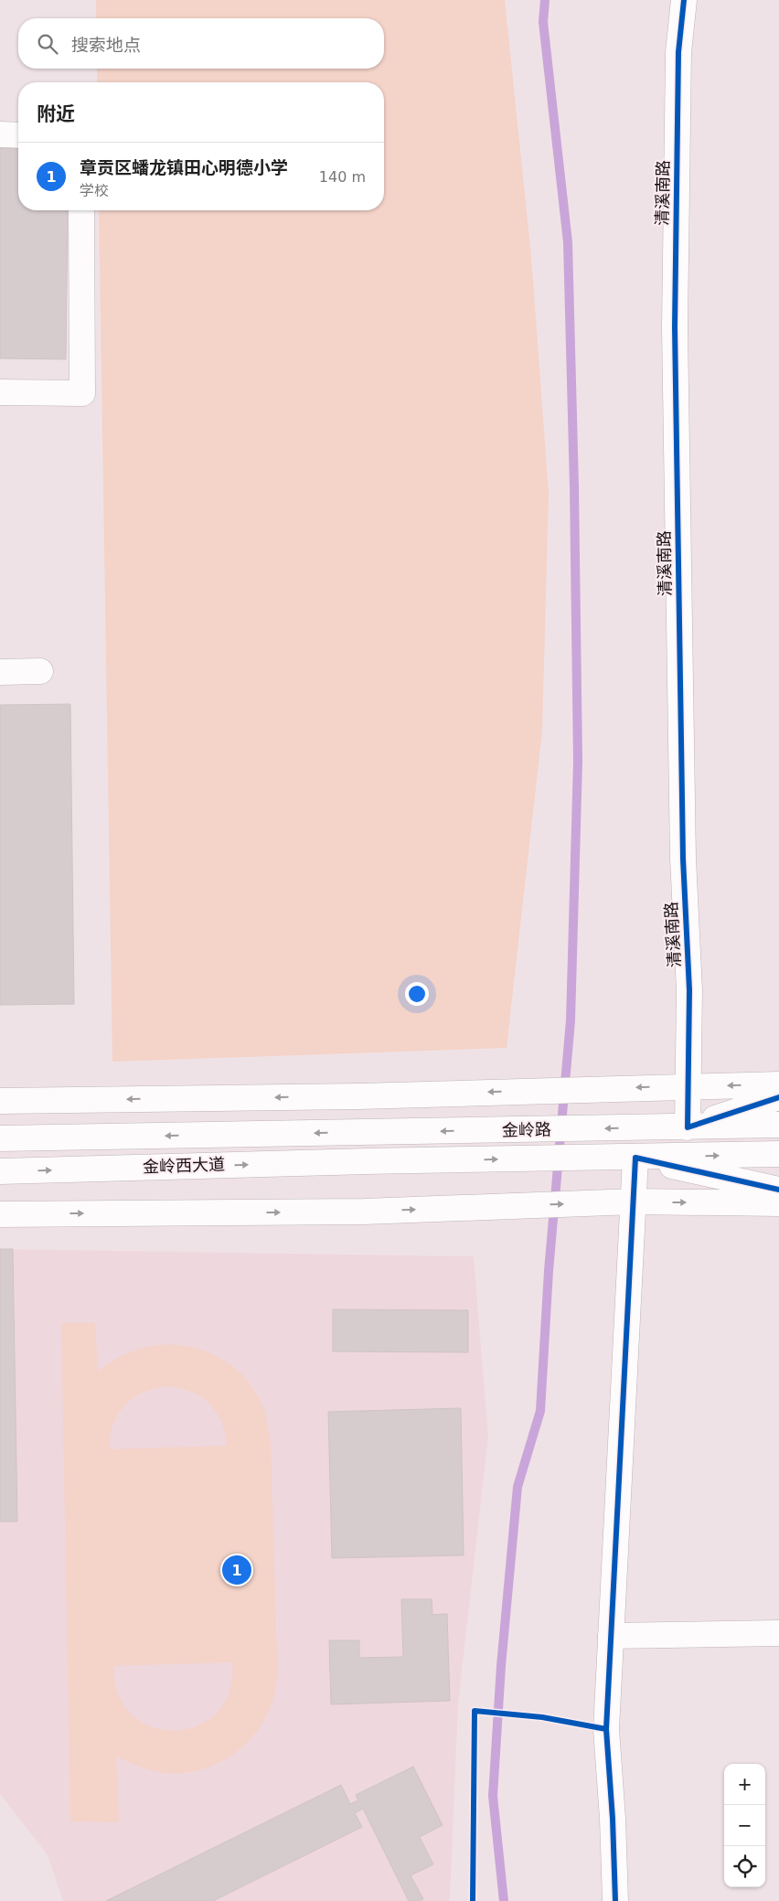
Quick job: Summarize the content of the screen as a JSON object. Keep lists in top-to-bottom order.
{
  "streets": {
    "street": ["清溪南路", "金岭路", "金岭西大道"]
  },
  "crossings": [
    ["清溪南路", "金岭路"],
    ["金岭路", "金岭西大道"]
  ],
  "page": {
    "search": "搜索地点",
    "heading": "附近",
    "list": [
      {
        "mark": "1",
        "name": "章贡区蟠龙镇田心明德小学",
        "note": "学校",
        "value": "140 m"
      }
    ],
    "pins": "1",
    "map_buttons": ["+", "−"]
  }
}
